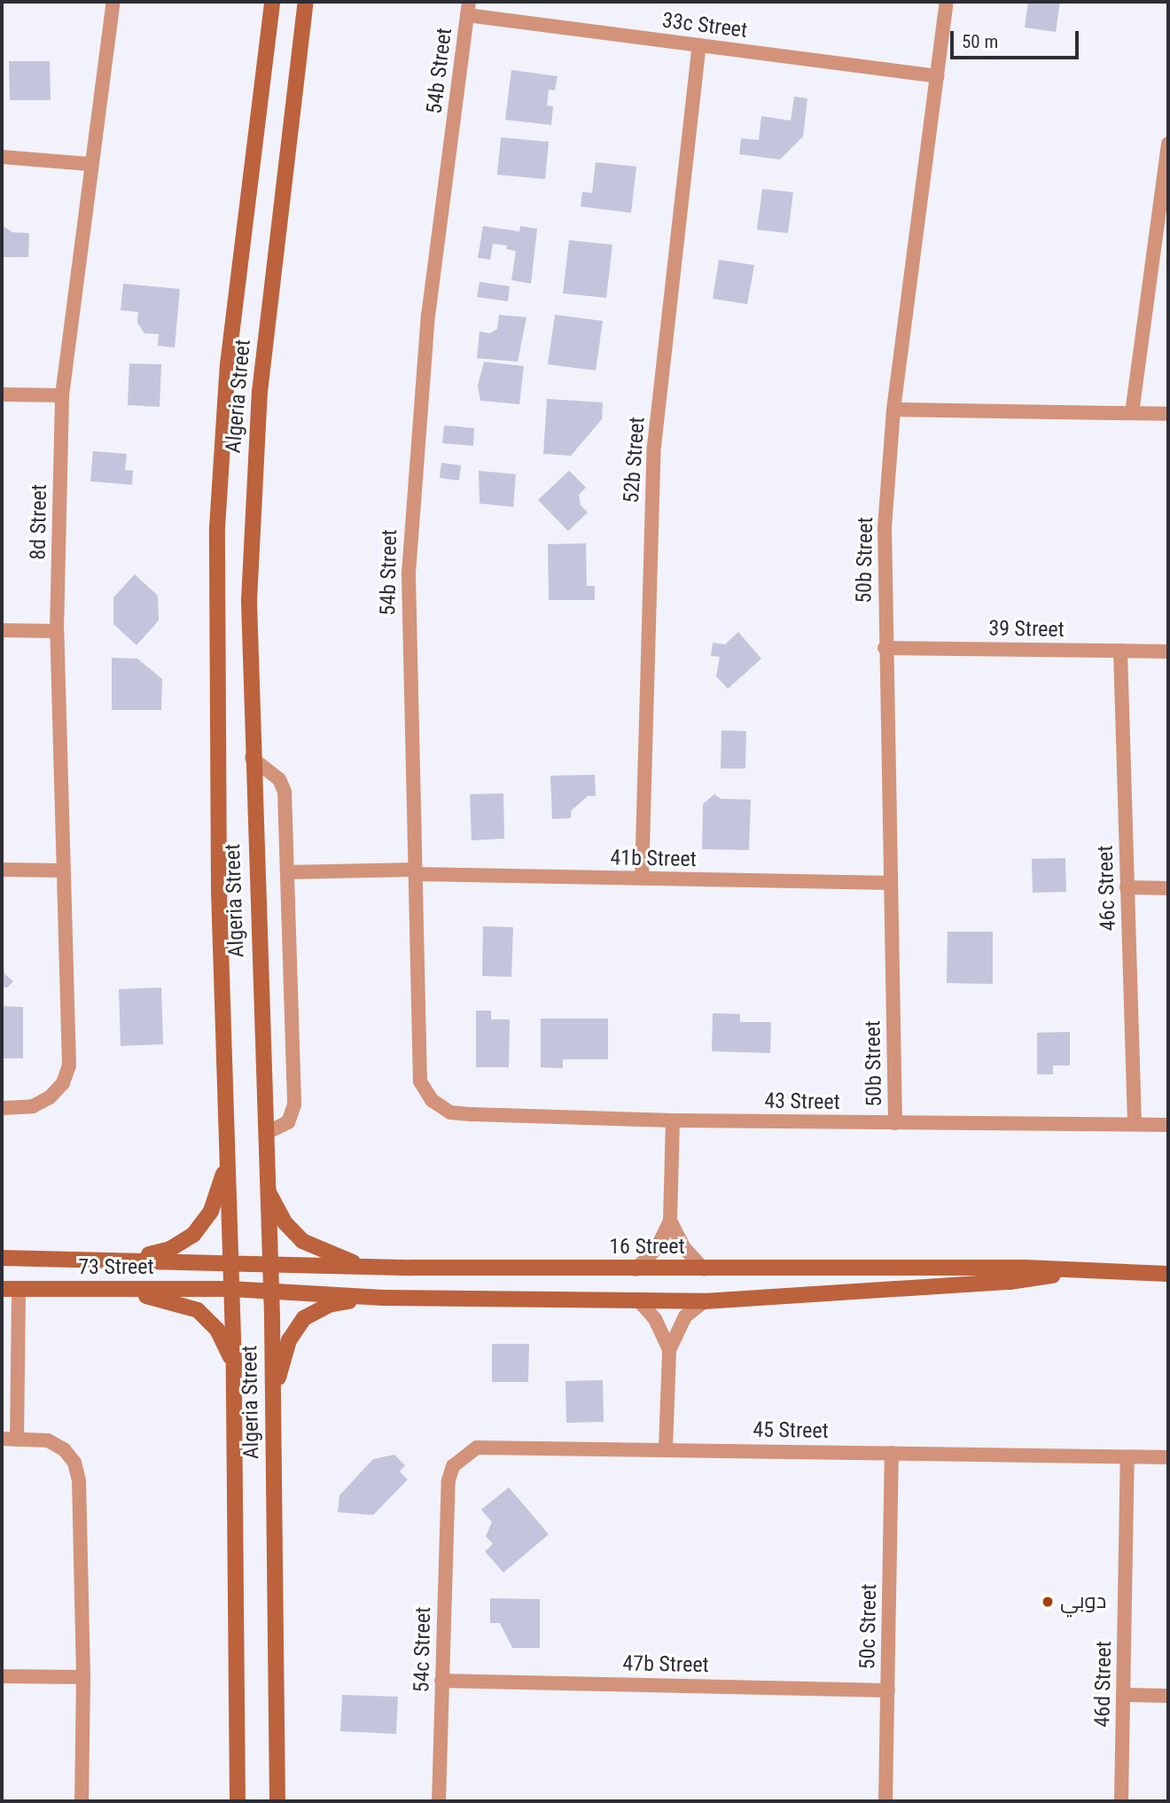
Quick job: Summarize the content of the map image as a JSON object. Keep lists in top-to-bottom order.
{
  "streets": {
    "main road": ["Algeria Street", "16 Street", "73 Street"],
    "street": [
      "33c Street",
      "54b Street",
      "52b Street",
      "8d Street",
      "50b Street",
      "39 Street",
      "41b Street",
      "46c Street",
      "43 Street",
      "45 Street",
      "50c Street",
      "54c Street",
      "47b Street",
      "46d Street"
    ]
  },
  "crossings": [
    ["33c Street", "54b Street"],
    ["33c Street", "52b Street"],
    ["33c Street", "50b Street"],
    ["54b Street", "41b Street"],
    ["54b Street", "43 Street"],
    ["Algeria Street", "16 Street"],
    ["Algeria Street", "73 Street"],
    ["52b Street", "41b Street"],
    ["50b Street", "39 Street"],
    ["50b Street", "41b Street"],
    ["50b Street", "43 Street"],
    ["39 Street", "46c Street"],
    ["46c Street", "43 Street"],
    ["16 Street", "73 Street"],
    ["45 Street", "50c Street"],
    ["45 Street", "54c Street"],
    ["45 Street", "46d Street"],
    ["50c Street", "47b Street"],
    ["54c Street", "47b Street"]
  ],
  "places": ["دوبي"],
  "scale_bar": "50 m"
}
